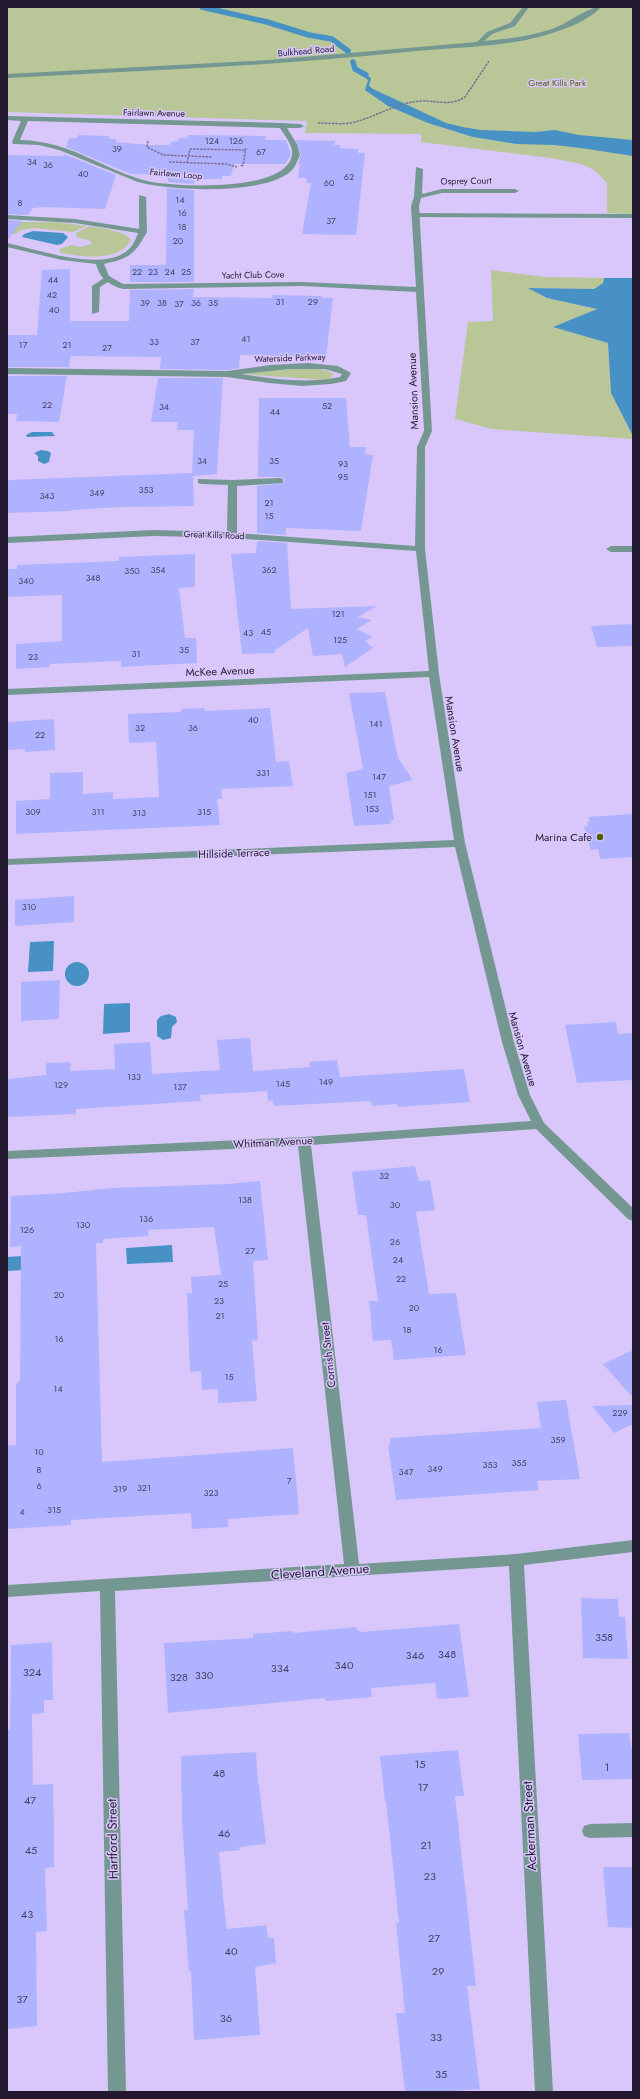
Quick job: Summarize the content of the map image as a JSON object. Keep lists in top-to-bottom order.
{
  "streets": {
    "street": [
      "Bulkhead Road",
      "Fairlawn Avenue",
      "Fairlawn Loop",
      "Osprey Court",
      "Yacht Club Cove",
      "Waterside Parkway",
      "Mansion Avenue",
      "Great Kills Road",
      "McKee Avenue",
      "Hillside Terrace",
      "Whitman Avenue",
      "Cornish Street",
      "Cleveland Avenue",
      "Ackerman Street",
      "Hartford Street"
    ]
  },
  "crossings": [
    ["Fairlawn Avenue", "Fairlawn Loop"],
    ["Osprey Court", "Mansion Avenue"],
    ["Yacht Club Cove", "Mansion Avenue"],
    ["Mansion Avenue", "Great Kills Road"],
    ["Mansion Avenue", "McKee Avenue"],
    ["Mansion Avenue", "Hillside Terrace"],
    ["Mansion Avenue", "Whitman Avenue"],
    ["Whitman Avenue", "Cornish Street"],
    ["Cornish Street", "Cleveland Avenue"],
    ["Cleveland Avenue", "Ackerman Street"],
    ["Cleveland Avenue", "Hartford Street"]
  ],
  "parks": ["Great Kills Park"],
  "places": ["Marina Cafe"],
  "house_numbers": [
    "124",
    "126",
    "39",
    "67",
    "34",
    "36",
    "40",
    "62",
    "60",
    "14",
    "8",
    "16",
    "37",
    "18",
    "20",
    "22",
    "23",
    "24",
    "25",
    "44",
    "42",
    "31",
    "29",
    "39",
    "38",
    "36",
    "35",
    "37",
    "40",
    "41",
    "33",
    "37",
    "17",
    "21",
    "27",
    "22",
    "52",
    "34",
    "44",
    "34",
    "35",
    "93",
    "95",
    "353",
    "349",
    "343",
    "21",
    "15",
    "354",
    "362",
    "350",
    "348",
    "340",
    "121",
    "45",
    "43",
    "125",
    "35",
    "31",
    "23",
    "40",
    "141",
    "32",
    "36",
    "22",
    "331",
    "147",
    "151",
    "153",
    "309",
    "311",
    "315",
    "313",
    "310",
    "133",
    "149",
    "145",
    "129",
    "137",
    "32",
    "138",
    "30",
    "136",
    "130",
    "126",
    "26",
    "27",
    "24",
    "22",
    "25",
    "20",
    "23",
    "20",
    "21",
    "18",
    "16",
    "16",
    "15",
    "14",
    "229",
    "359",
    "10",
    "355",
    "353",
    "349",
    "8",
    "347",
    "7",
    "6",
    "321",
    "319",
    "323",
    "315",
    "4",
    "358",
    "348",
    "346",
    "340",
    "334",
    "324",
    "330",
    "328",
    "15",
    "1",
    "48",
    "17",
    "47",
    "46",
    "21",
    "45",
    "23",
    "43",
    "27",
    "40",
    "29",
    "37",
    "36",
    "33",
    "35"
  ]
}
